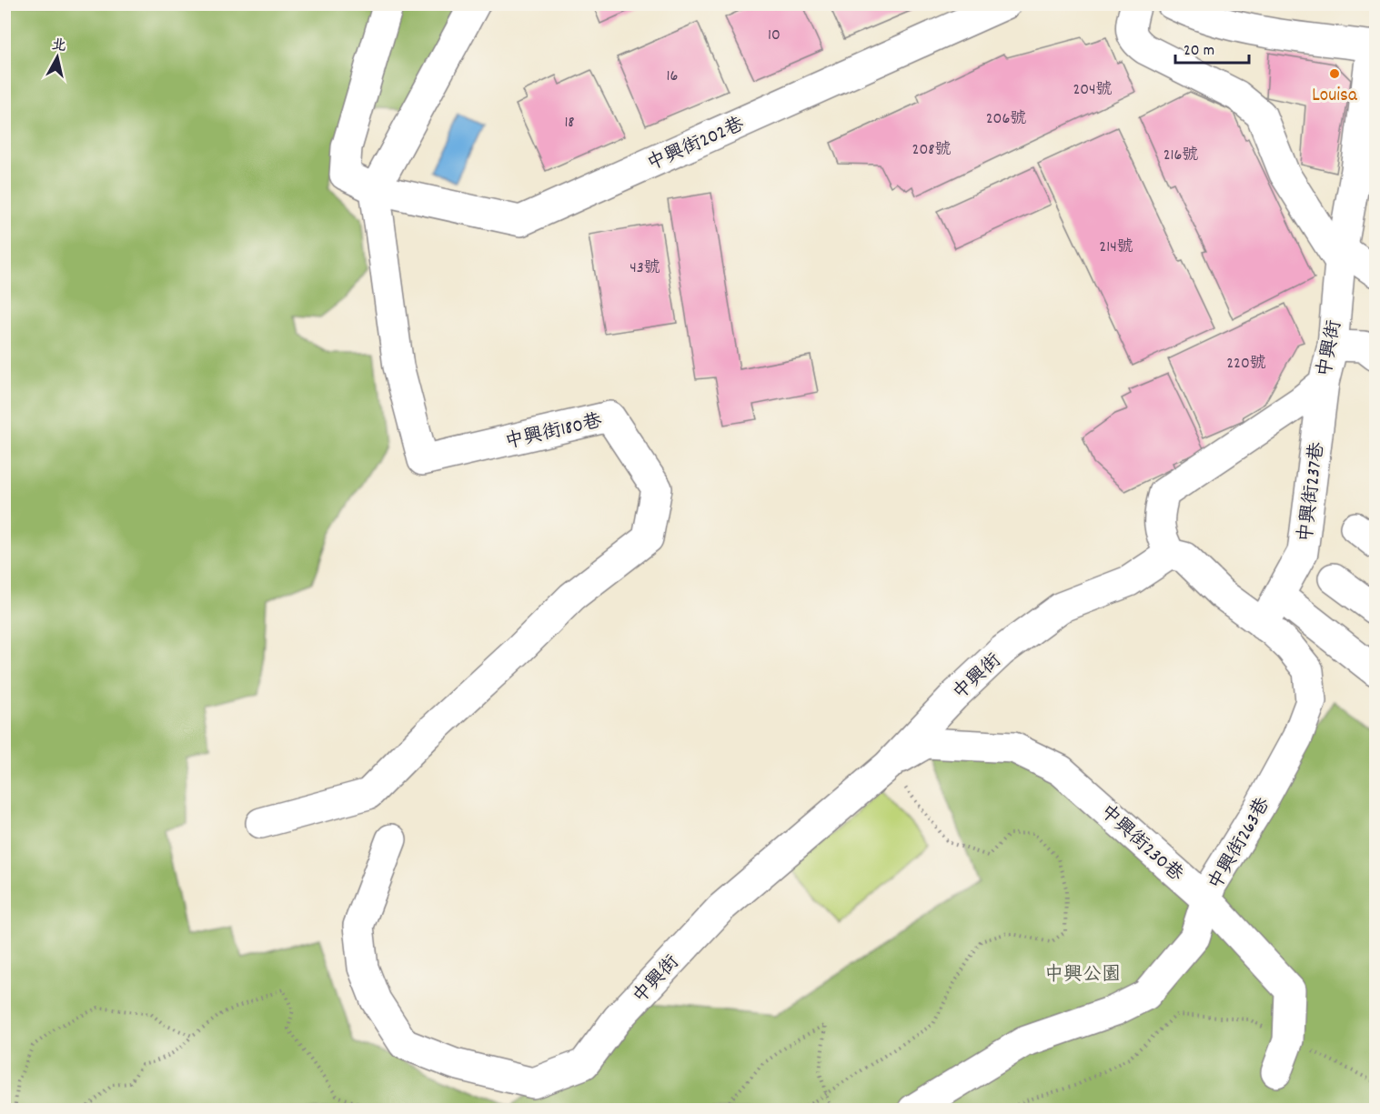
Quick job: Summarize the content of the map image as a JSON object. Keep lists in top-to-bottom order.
{
  "streets": {
    "street": [
      "中興街202巷",
      "中興街",
      "中興街180巷",
      "中興街237巷",
      "中興街230巷",
      "中興街263巷"
    ]
  },
  "crossings": [
    ["中興街202巷", "中興街180巷"],
    ["中興街", "中興街237巷"],
    ["中興街", "中興街230巷"],
    ["中興街", "中興街263巷"],
    ["中興街237巷", "中興街263巷"],
    ["中興街230巷", "中興街263巷"]
  ],
  "parks": ["中興公園"],
  "places": ["Louisa"],
  "house_numbers": [
    "10",
    "16",
    "204號",
    "206號",
    "18",
    "208號",
    "216號",
    "214號",
    "43號",
    "220號"
  ],
  "scale_bar": "20 m",
  "north": "top"
}
